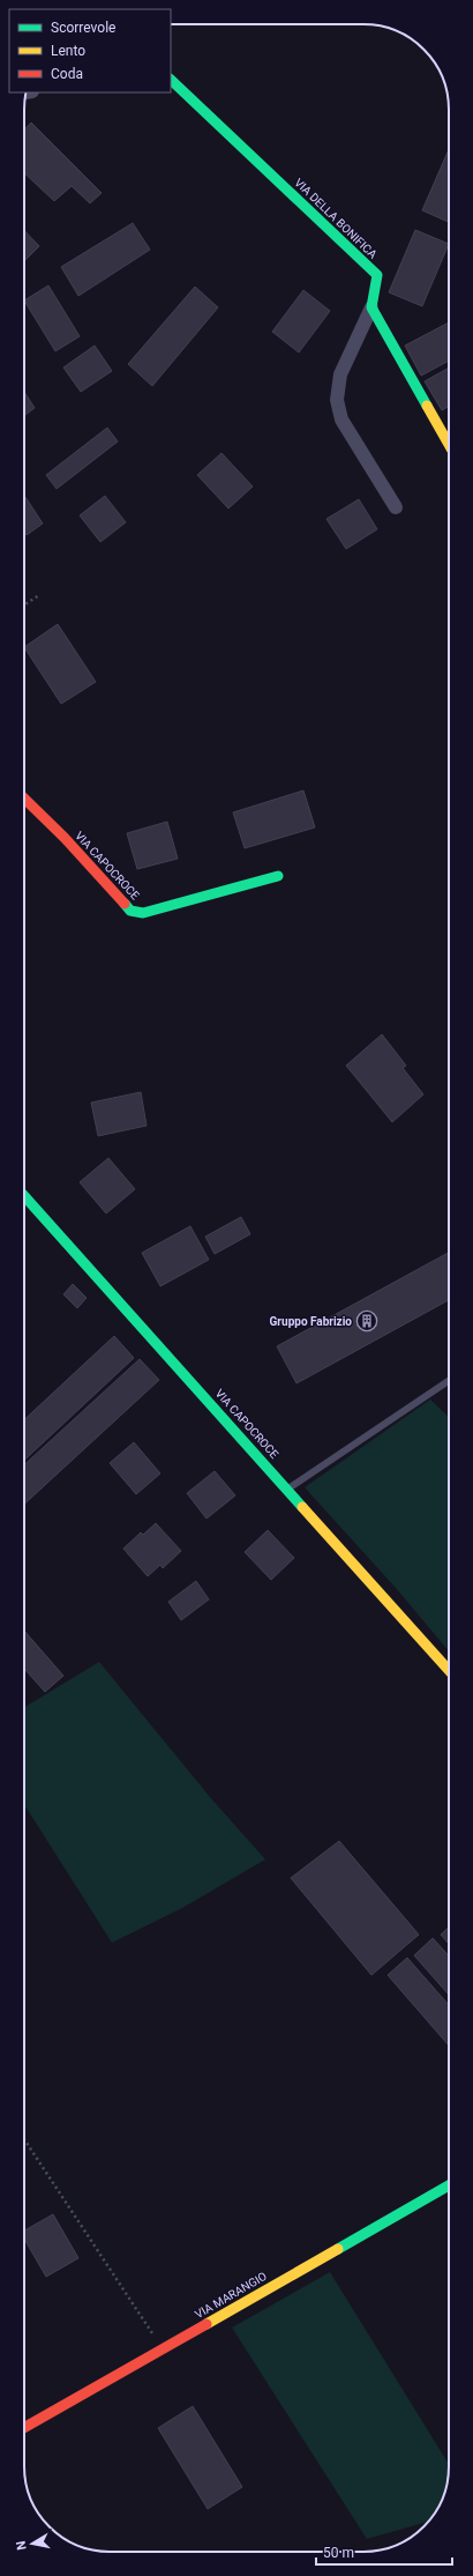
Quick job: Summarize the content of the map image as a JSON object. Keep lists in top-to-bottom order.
{
  "streets": {
    "street": ["VIA DELLA BONIFICA", "VIA CAPOCROCE", "VIA MARANGIO"]
  },
  "places": {
    "building": ["Gruppo Fabrizio"]
  },
  "legend": ["Scorrevole", "Lento", "Coda"],
  "scale_bar": "50 m",
  "north": "left"
}
